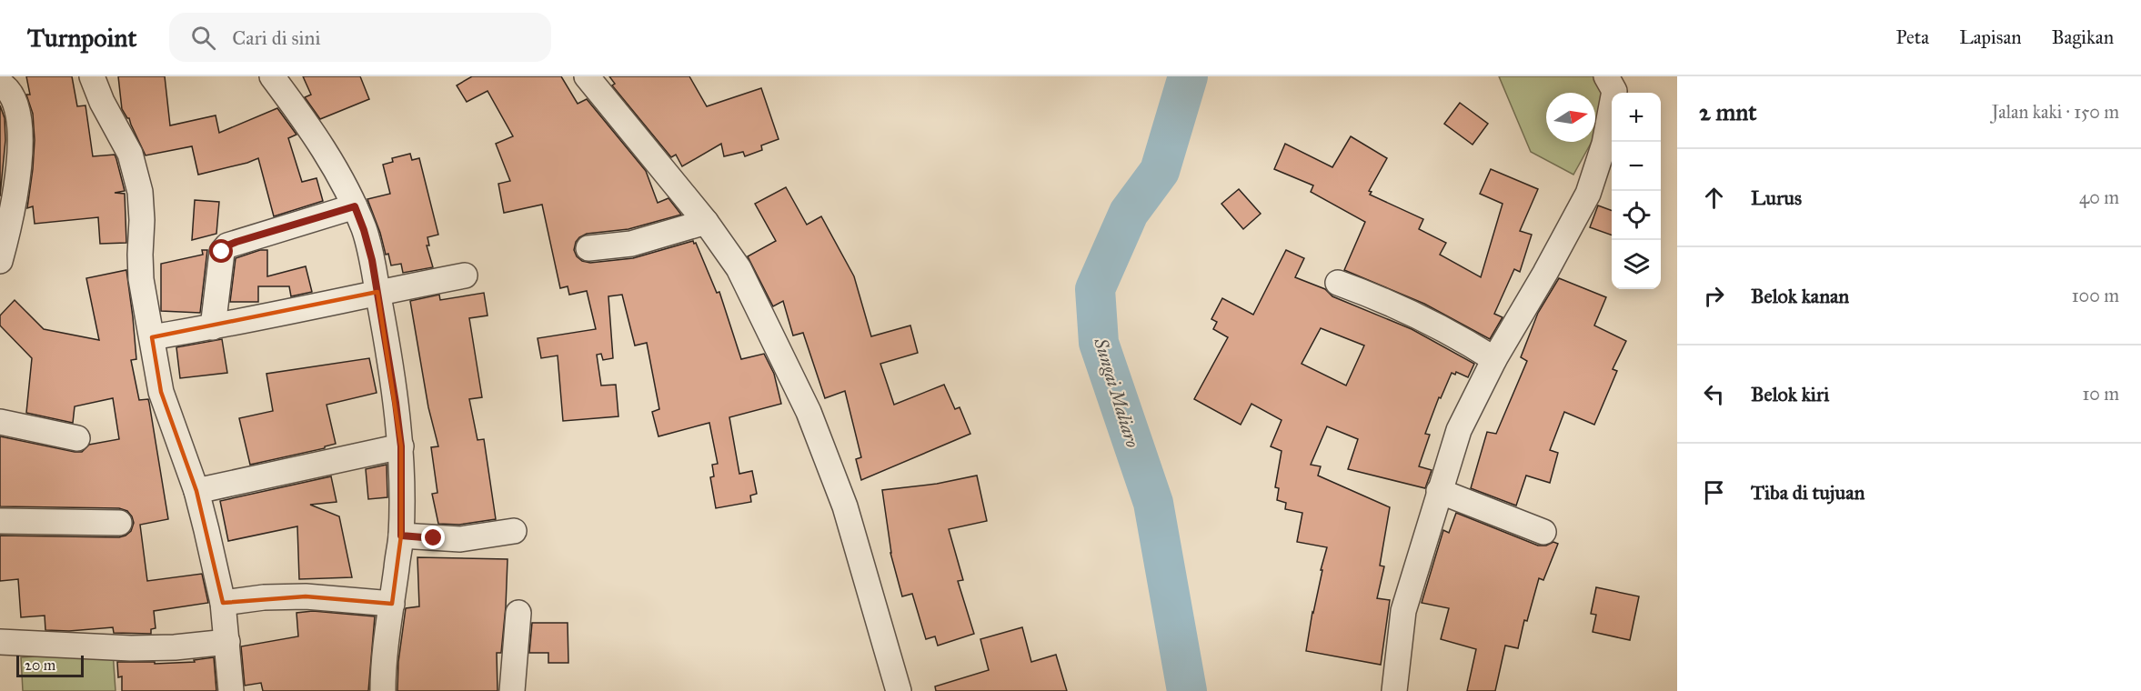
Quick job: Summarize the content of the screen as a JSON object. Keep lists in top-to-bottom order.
{
  "water": ["Sungai Maliaro"],
  "scale_bar": "20 m",
  "north": "right",
  "page": {
    "header": "Turnpoint",
    "search": "Cari di sini",
    "nav": ["Peta", "Lapisan", "Bagikan"],
    "heading": ["2 mnt", "Jalan kaki · 150 m"],
    "map_buttons": ["+", "−"],
    "list": [
      ["Lurus", "40 m"],
      ["Belok kanan", "100 m"],
      ["Belok kiri", "10 m"],
      "Tiba di tujuan"
    ],
    "scale": "20 m"
  }
}
